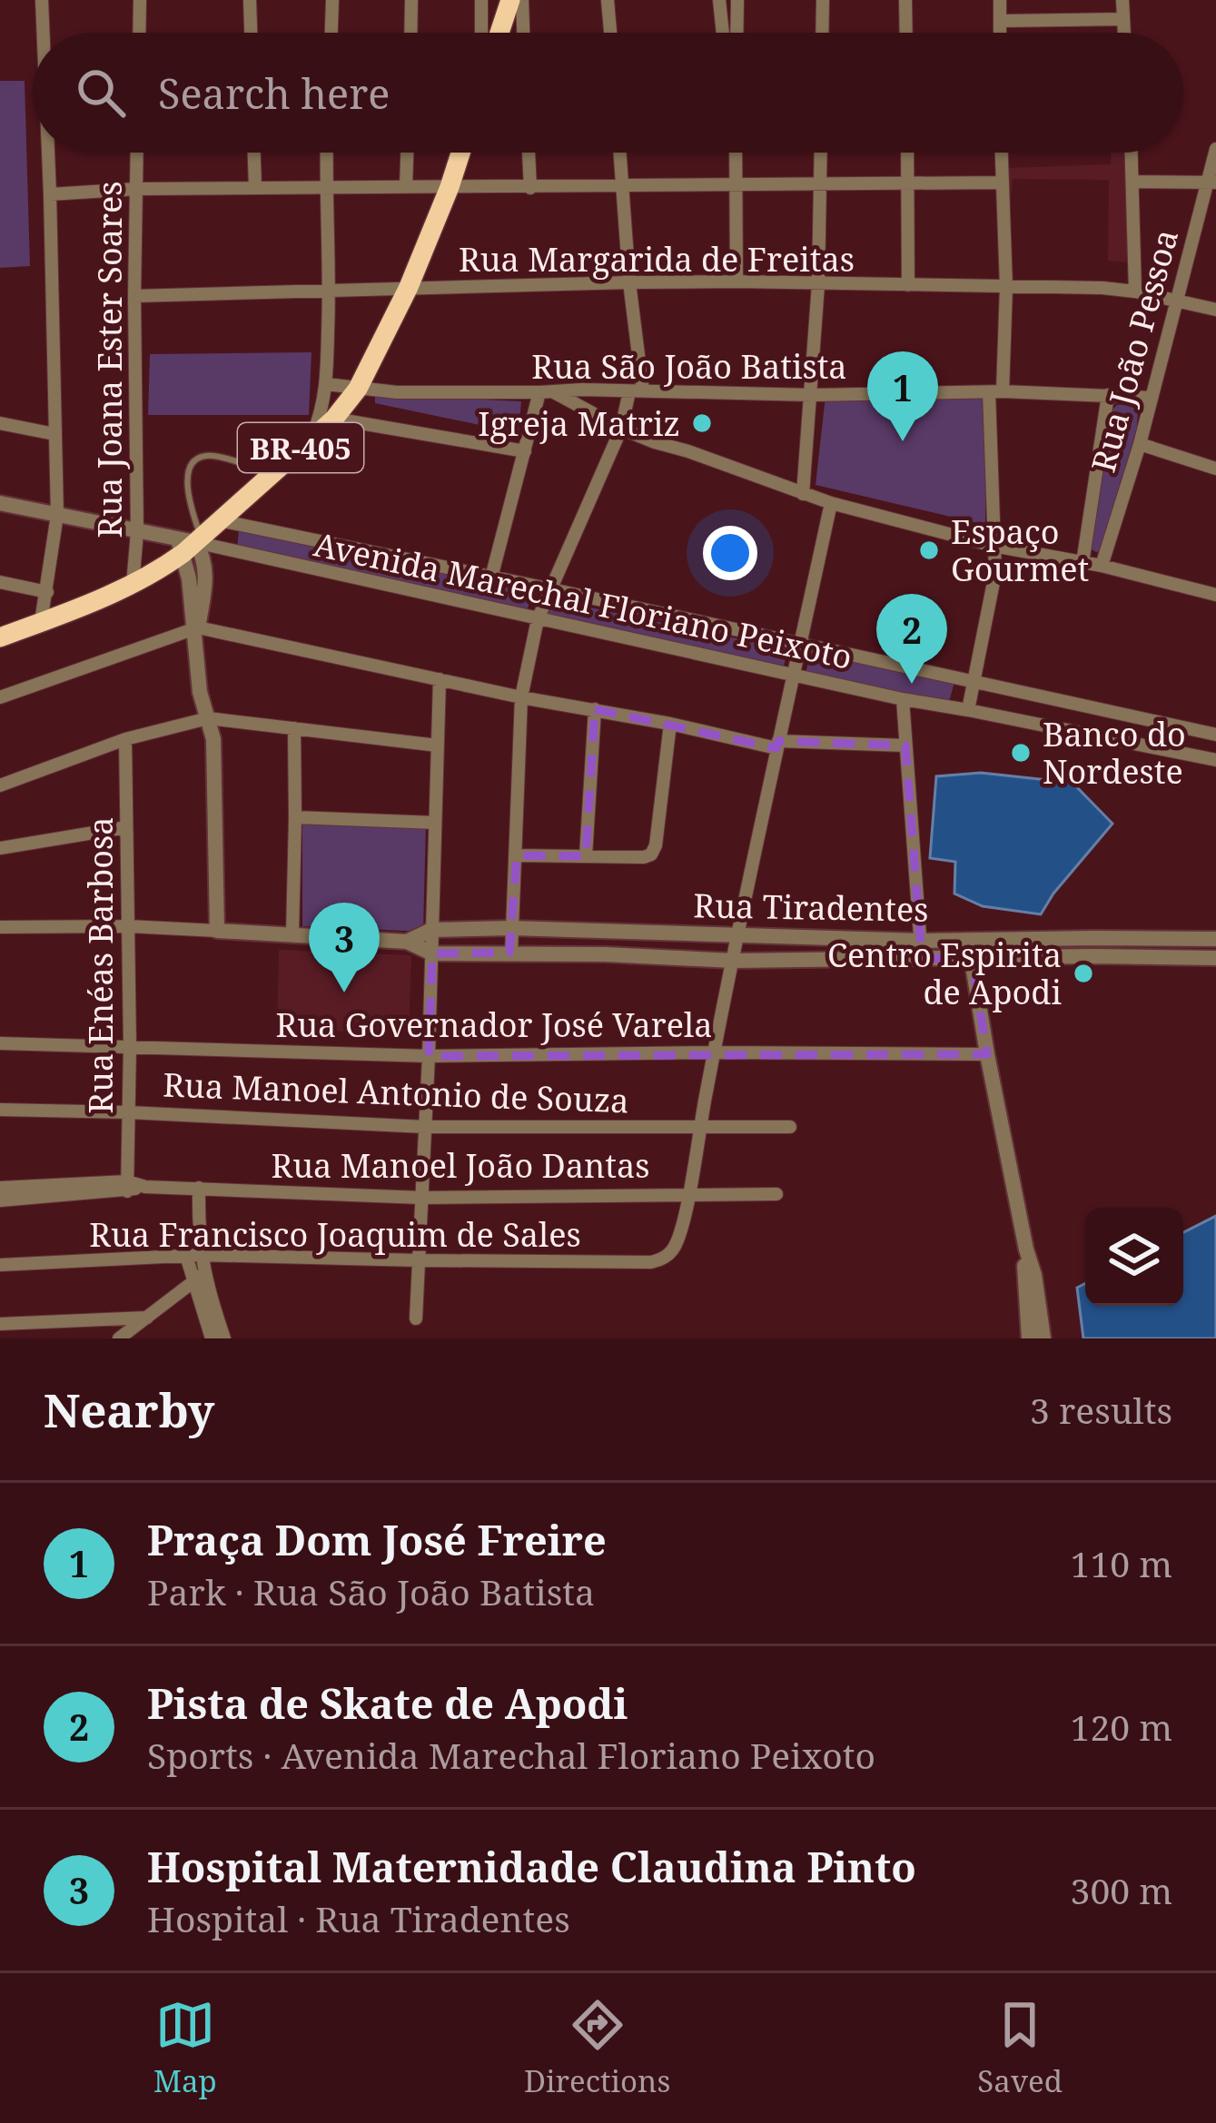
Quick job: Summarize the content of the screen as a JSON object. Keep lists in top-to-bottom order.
{
  "streets": {
    "highway": ["BR-405"],
    "street": [
      "Rua Margarida de Freitas",
      "Rua João Pessoa",
      "Rua Joana Ester Soares",
      "Rua São João Batista",
      "Avenida Marechal Floriano Peixoto",
      "Rua Tiradentes",
      "Rua Enéas Barbosa",
      "Rua Governador José Varela",
      "Rua Manoel Antonio de Souza",
      "Rua Manoel João Dantas",
      "Rua Francisco Joaquim de Sales"
    ]
  },
  "crossings": [
    ["Rua Margarida de Freitas", "Rua João Pessoa"],
    ["Rua Margarida de Freitas", "Rua Joana Ester Soares"],
    ["Rua Margarida de Freitas", "BR-405"],
    ["Rua João Pessoa", "Rua São João Batista"],
    ["Rua Joana Ester Soares", "BR-405"],
    ["Rua São João Batista", "BR-405"],
    ["BR-405", "Avenida Marechal Floriano Peixoto"],
    ["Rua Tiradentes", "Rua Enéas Barbosa"],
    ["Rua Enéas Barbosa", "Rua Governador José Varela"],
    ["Rua Enéas Barbosa", "Rua Manoel Antonio de Souza"],
    ["Rua Enéas Barbosa", "Rua Manoel João Dantas"],
    ["Rua Manoel João Dantas", "Rua Francisco Joaquim de Sales"]
  ],
  "places": [
    "Igreja Matriz",
    "Espaço Gourmet",
    "Banco do Nordeste",
    "Centro Espirita de Apodi"
  ],
  "page": {
    "search": "Search here",
    "pins": ["1", "2", "3"],
    "heading": ["Nearby", "3 results"],
    "list": [
      {
        "mark": "1",
        "name": "Praça Dom José Freire",
        "note": "Park · Rua São João Batista",
        "value": "110 m"
      },
      {
        "mark": "2",
        "name": "Pista de Skate de Apodi",
        "note": "Sports · Avenida Marechal Floriano Peixoto",
        "value": "120 m"
      },
      {
        "mark": "3",
        "name": "Hospital Maternidade Claudina Pinto",
        "note": "Hospital · Rua Tiradentes",
        "value": "300 m"
      }
    ],
    "nav": ["Map", "Directions", "Saved"]
  }
}
